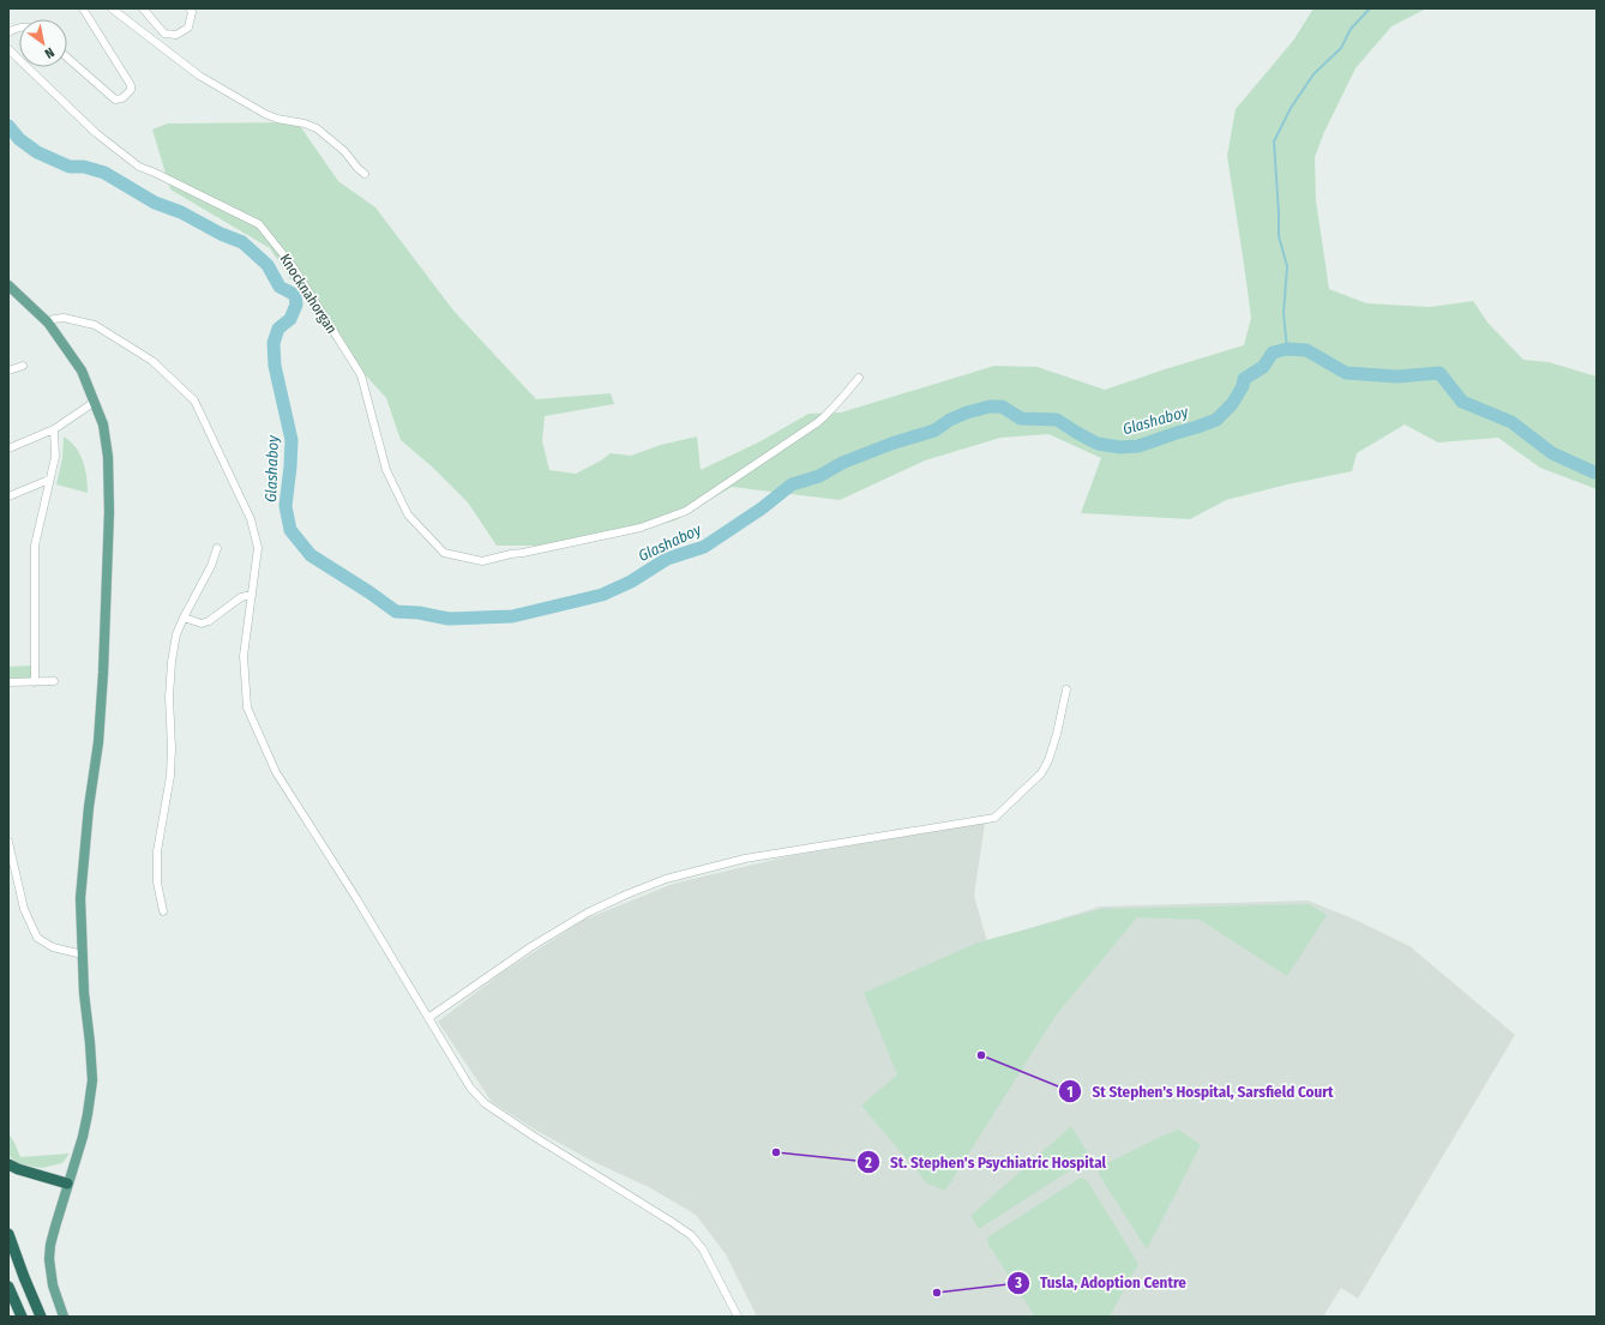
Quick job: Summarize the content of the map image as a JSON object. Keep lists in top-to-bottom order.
{
  "streets": {
    "street": ["Knocknahorgan"]
  },
  "water": ["Glashaboy"],
  "places": ["St Stephen's Hospital, Sarsfield Court", "St. Stephen's Psychiatric Hospital", "Tusla, Adoption Centre"],
  "north": "bottom right"
}
